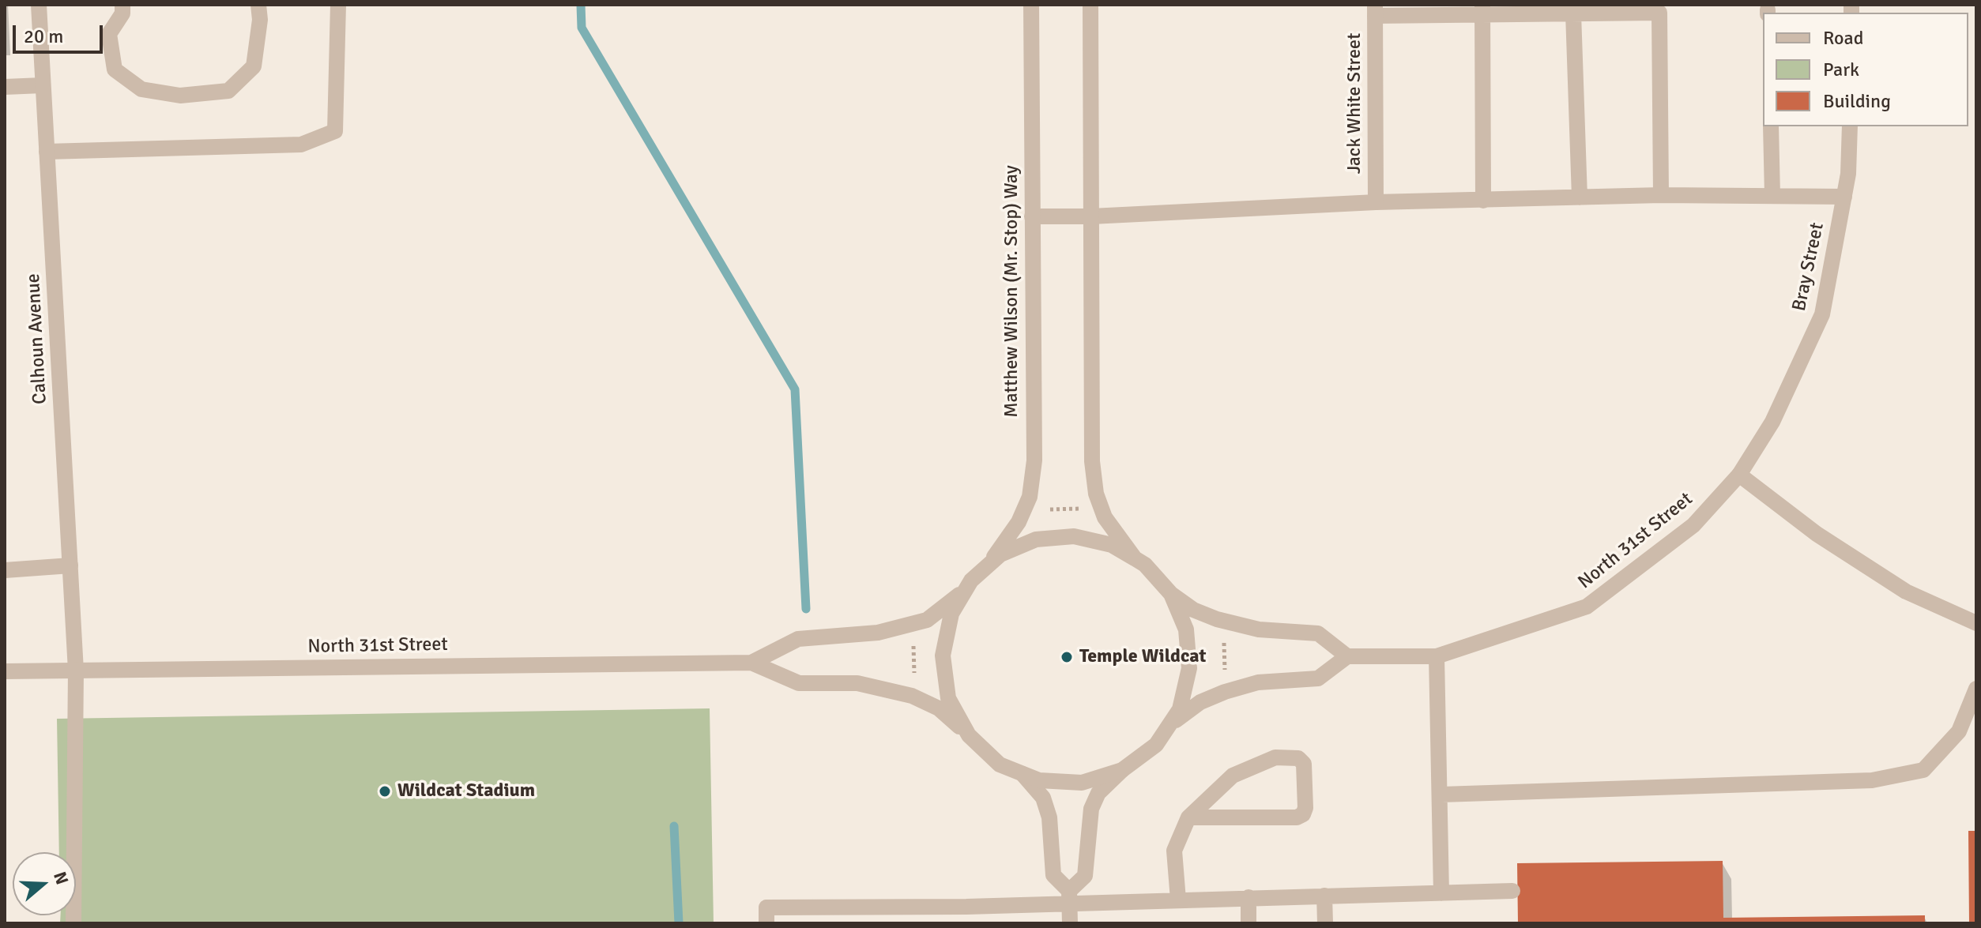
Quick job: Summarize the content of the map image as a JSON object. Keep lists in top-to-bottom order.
{
  "streets": {
    "street": [
      "Jack White Street",
      "Bray Street",
      "Matthew Wilson (Mr. Stop) Way",
      "Calhoun Avenue",
      "North 31st Street"
    ]
  },
  "crossings": [
    ["Bray Street", "North 31st Street"],
    ["Calhoun Avenue", "North 31st Street"]
  ],
  "places": ["Temple Wildcat", "Wildcat Stadium"],
  "legend": ["Road", "Park", "Building"],
  "scale_bar": "20 m",
  "north": "right"
}
